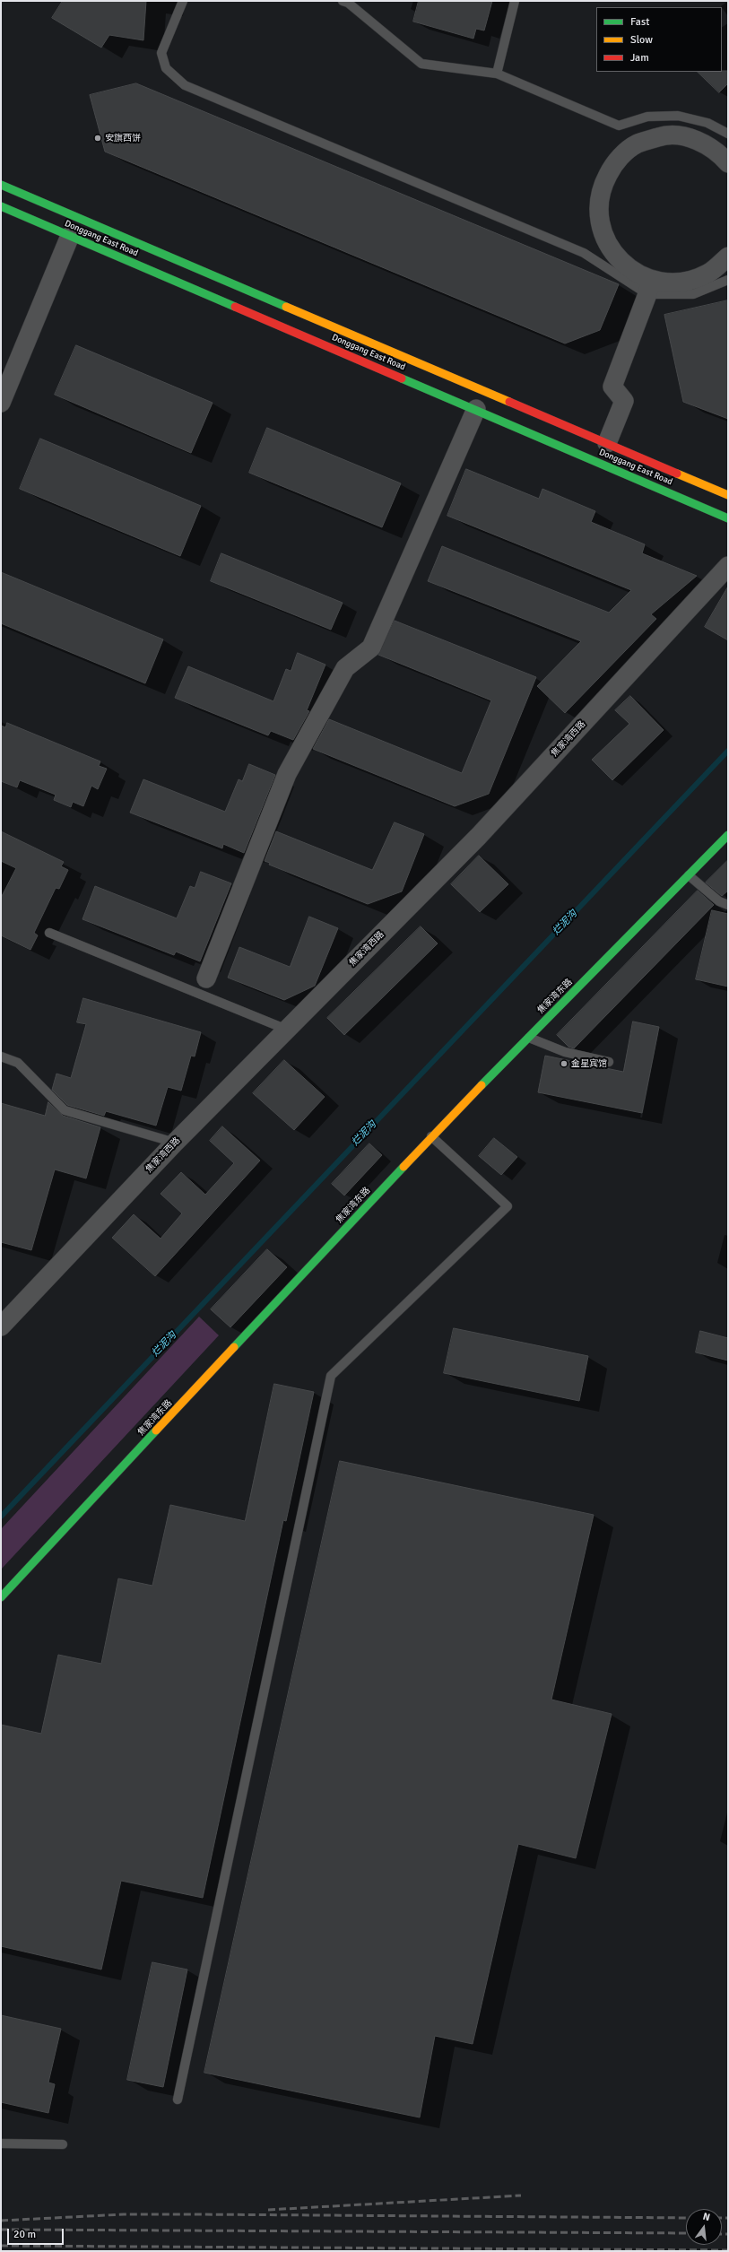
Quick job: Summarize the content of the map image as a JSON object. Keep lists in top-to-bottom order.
{
  "streets": {
    "main road": ["Donggang East Road", "焦家湾东路"],
    "street": ["焦家湾西路"]
  },
  "water": ["烂泥沟"],
  "places": ["安旗西饼", "金星宾馆"],
  "legend": ["Fast", "Slow", "Jam"],
  "scale_bar": "20 m",
  "north": "top"
}
